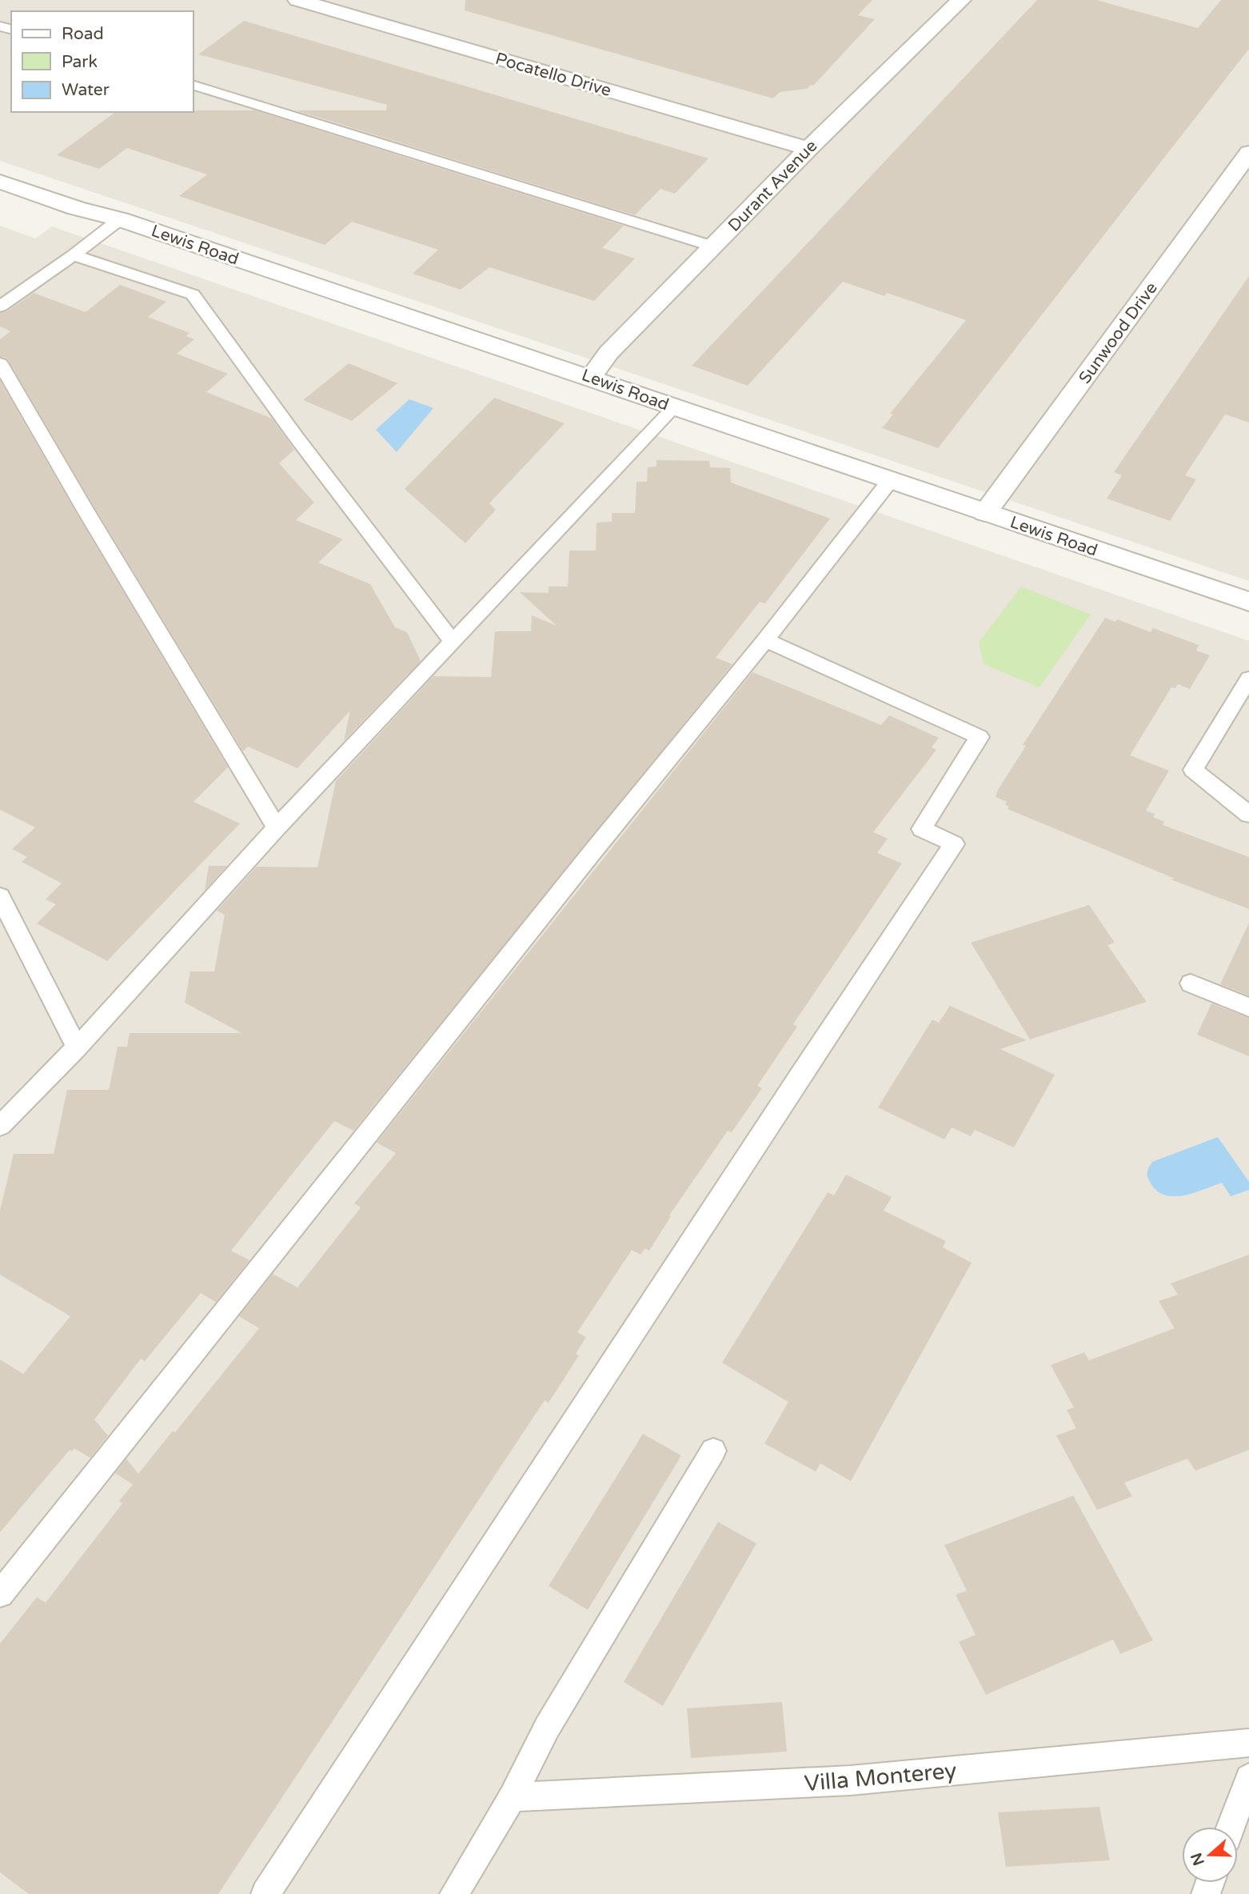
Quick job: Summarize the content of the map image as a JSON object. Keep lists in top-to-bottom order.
{
  "streets": {
    "street": [
      "Pocatello Drive",
      "Durant Avenue",
      "Lewis Road",
      "Sunwood Drive"
    ],
    "lane": ["Villa Monterey"]
  },
  "crossings": [
    ["Pocatello Drive", "Durant Avenue"],
    ["Durant Avenue", "Lewis Road"],
    ["Lewis Road", "Sunwood Drive"]
  ],
  "legend": ["Road", "Park", "Water"],
  "north": "left"
}
